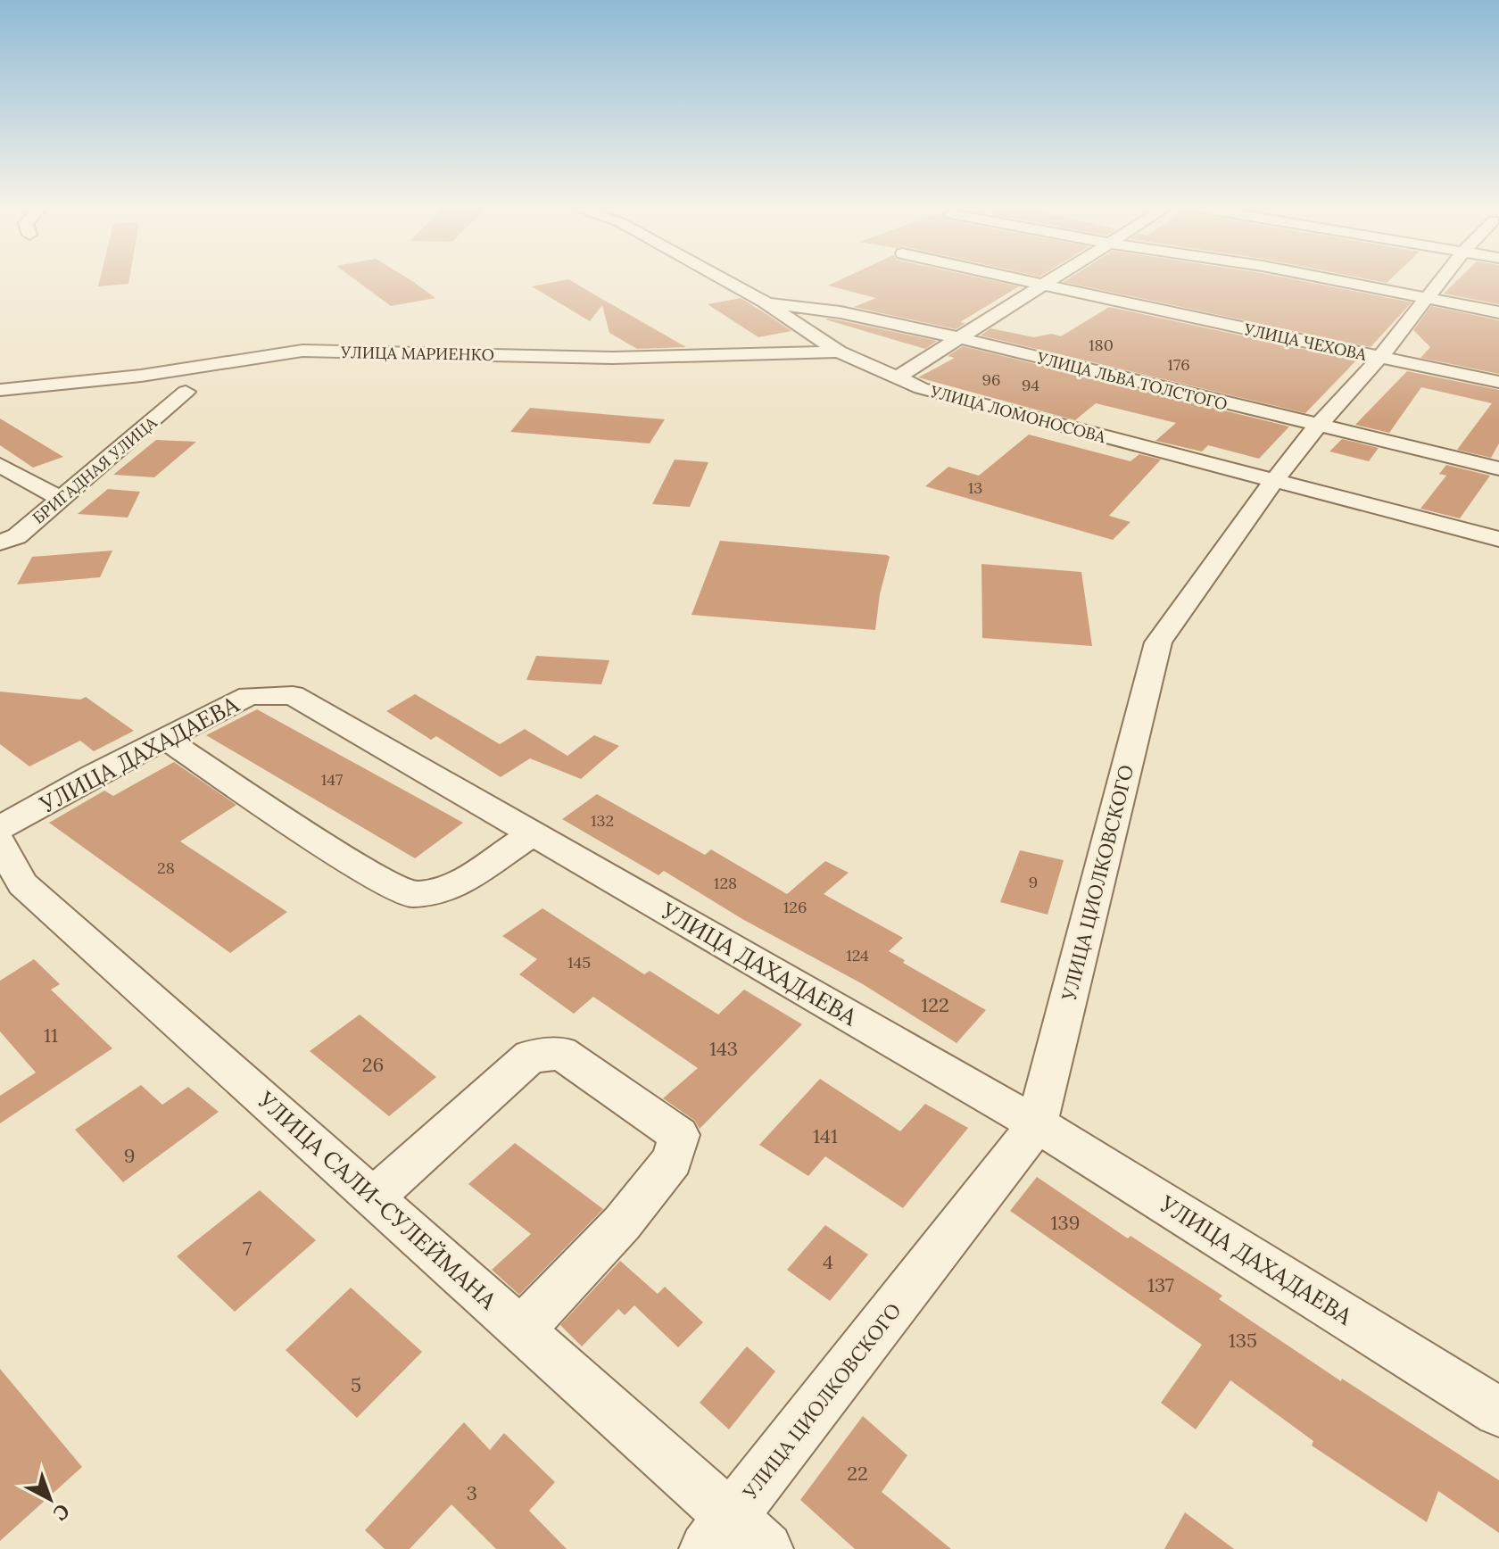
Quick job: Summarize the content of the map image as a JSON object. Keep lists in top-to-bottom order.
{
  "streets": {
    "street": [
      "УЛИЦА ЧЕХОВА",
      "УЛИЦА МАРИЕНКО",
      "УЛИЦА ЛЬВА ТОЛСТОГО",
      "УЛИЦА ЛОМОНОСОВА",
      "БРИГАДНАЯ УЛИЦА",
      "УЛИЦА ДАХАДАЕВА",
      "УЛИЦА ЦИОЛКОВСКОГО",
      "УЛИЦА САЛИ-СУЛЕЙМАНА"
    ]
  },
  "crossings": [
    ["УЛИЦА ЧЕХОВА", "УЛИЦА ЦИОЛКОВСКОГО"],
    ["УЛИЦА МАРИЕНКО", "УЛИЦА ЛОМОНОСОВА"],
    ["УЛИЦА ЛЬВА ТОЛСТОГО", "УЛИЦА ЛОМОНОСОВА"],
    ["УЛИЦА ЛЬВА ТОЛСТОГО", "УЛИЦА ЦИОЛКОВСКОГО"],
    ["УЛИЦА ЛОМОНОСОВА", "УЛИЦА ЦИОЛКОВСКОГО"],
    ["УЛИЦА ДАХАДАЕВА", "УЛИЦА ЦИОЛКОВСКОГО"],
    ["УЛИЦА ЦИОЛКОВСКОГО", "УЛИЦА САЛИ-СУЛЕЙМАНА"]
  ],
  "house_numbers": [
    "180",
    "176",
    "96",
    "94",
    "13",
    "147",
    "132",
    "28",
    "9",
    "128",
    "126",
    "124",
    "145",
    "122",
    "11",
    "143",
    "26",
    "141",
    "9",
    "139",
    "7",
    "4",
    "137",
    "135",
    "5",
    "22",
    "3"
  ],
  "north": "bottom right"
}
